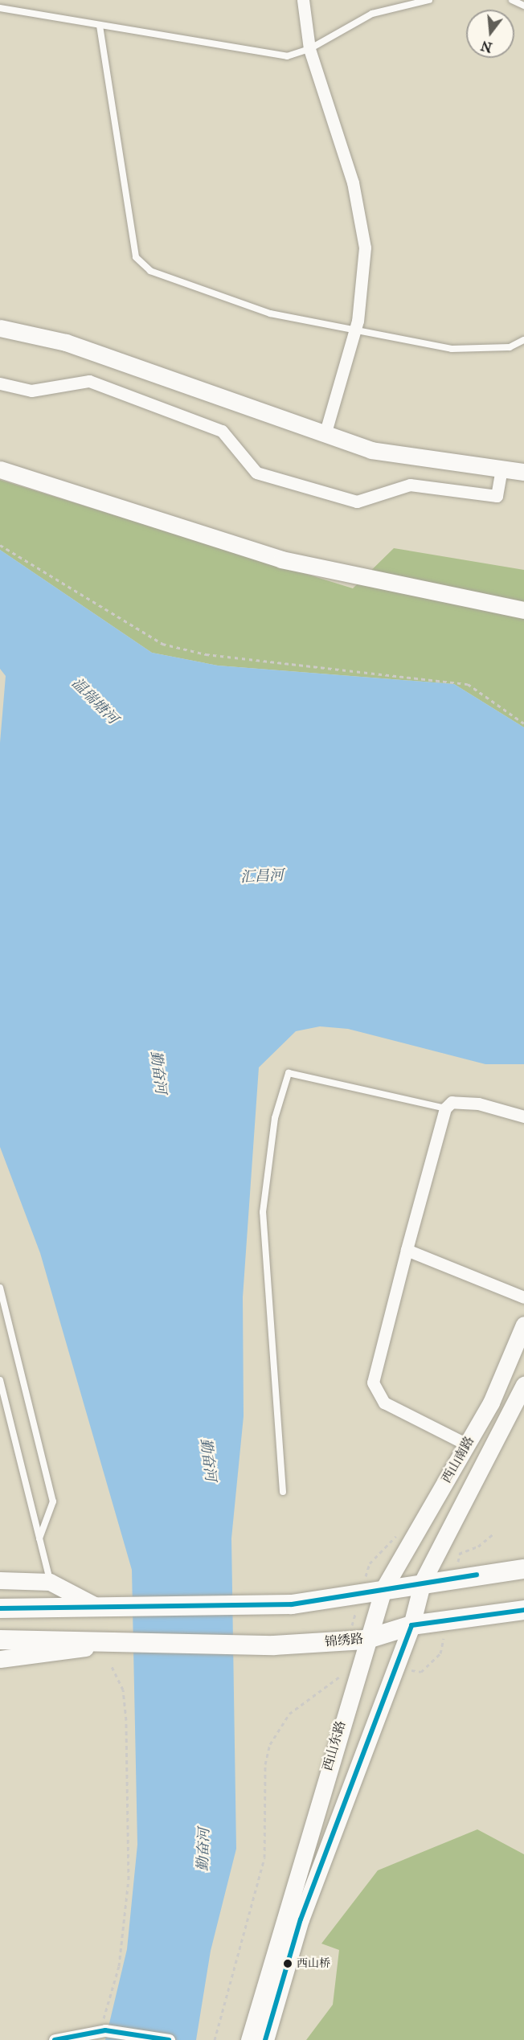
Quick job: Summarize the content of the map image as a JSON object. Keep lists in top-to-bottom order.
{
  "streets": {
    "main road": ["西山南路", "锦绣路", "西山东路"]
  },
  "crossings": [
    ["西山南路", "锦绣路"],
    ["西山南路", "西山东路"],
    ["锦绣路", "西山东路"]
  ],
  "water": ["温瑞塘河", "汇昌河", "勤奋河"],
  "places": ["西山桥"],
  "north": "bottom"
}
